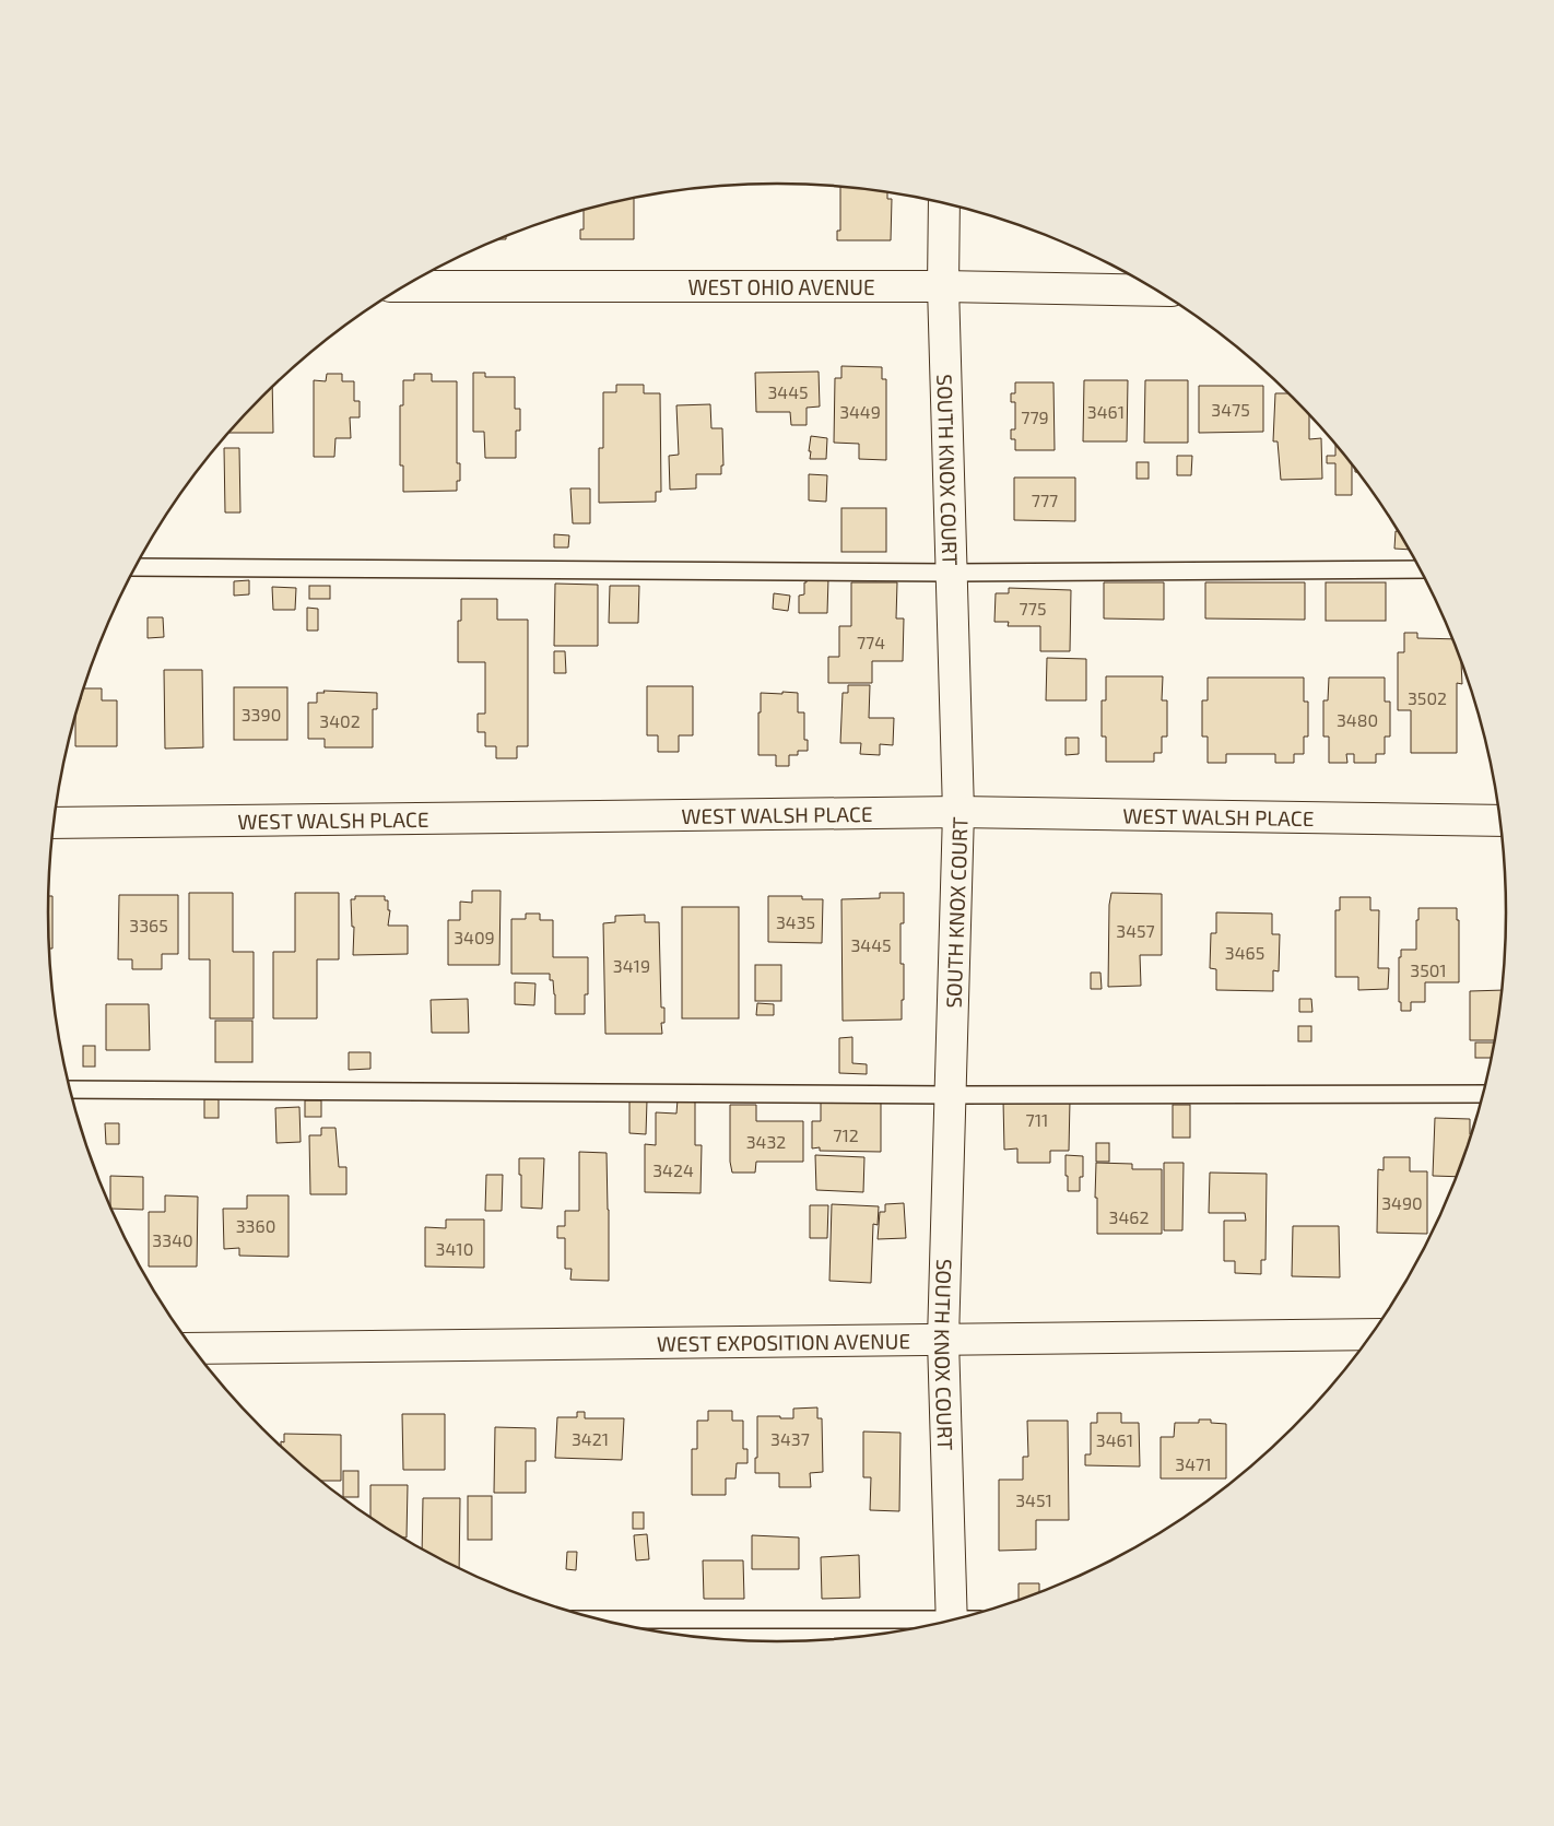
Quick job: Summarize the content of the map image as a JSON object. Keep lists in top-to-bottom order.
{
  "streets": {
    "street": [
      "WEST OHIO AVENUE",
      "SOUTH KNOX COURT",
      "WEST WALSH PLACE",
      "WEST EXPOSITION AVENUE"
    ]
  },
  "crossings": [
    ["WEST OHIO AVENUE", "SOUTH KNOX COURT"],
    ["SOUTH KNOX COURT", "WEST WALSH PLACE"],
    ["SOUTH KNOX COURT", "WEST EXPOSITION AVENUE"]
  ],
  "house_numbers": [
    "3445",
    "3475",
    "3449",
    "3461",
    "779",
    "777",
    "775",
    "774",
    "3502",
    "3390",
    "3480",
    "3402",
    "3435",
    "3365",
    "3457",
    "3409",
    "3445",
    "3465",
    "3419",
    "3501",
    "711",
    "712",
    "3432",
    "3424",
    "3490",
    "3462",
    "3360",
    "3340",
    "3410",
    "3421",
    "3437",
    "3461",
    "3471",
    "3451"
  ]
}
